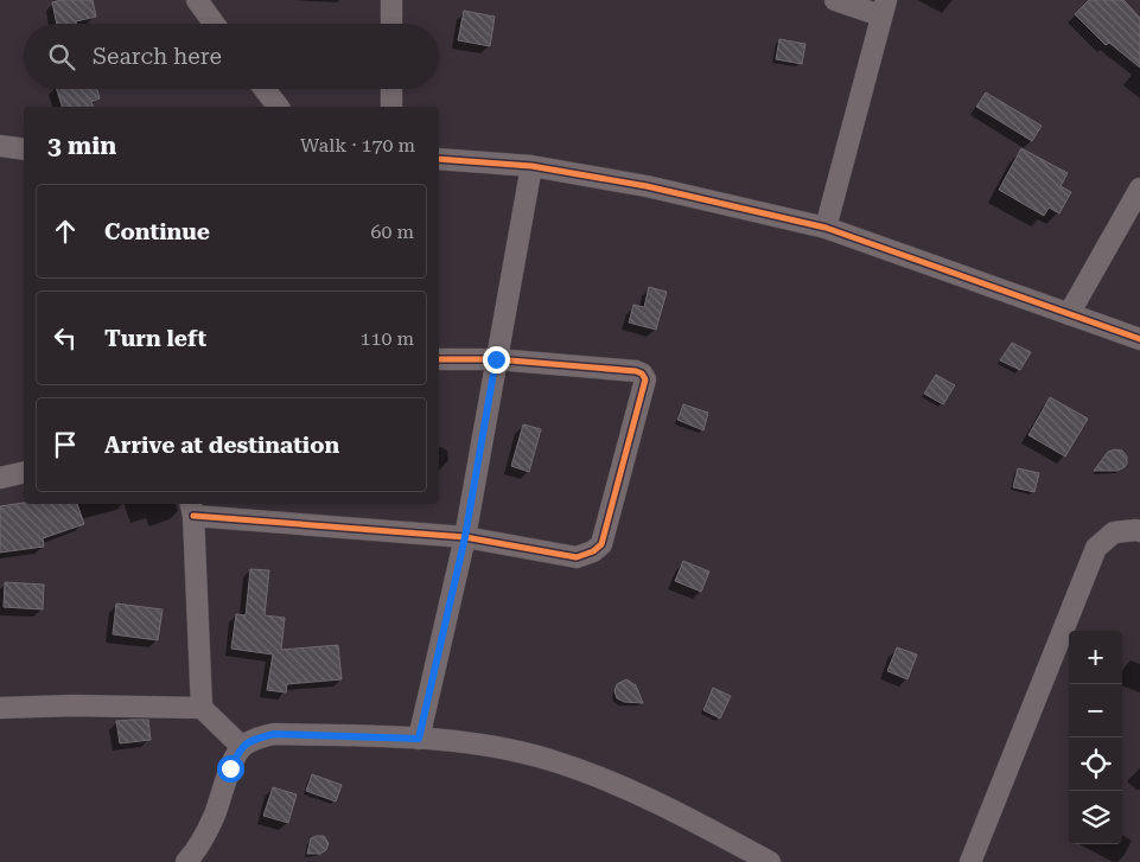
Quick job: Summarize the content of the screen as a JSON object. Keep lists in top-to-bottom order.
{
  "page": {
    "search": "Search here",
    "heading": ["3 min", "Walk · 170 m"],
    "list": [
      ["Continue", "60 m"],
      ["Turn left", "110 m"],
      "Arrive at destination"
    ],
    "map_buttons": ["+", "−"]
  }
}
